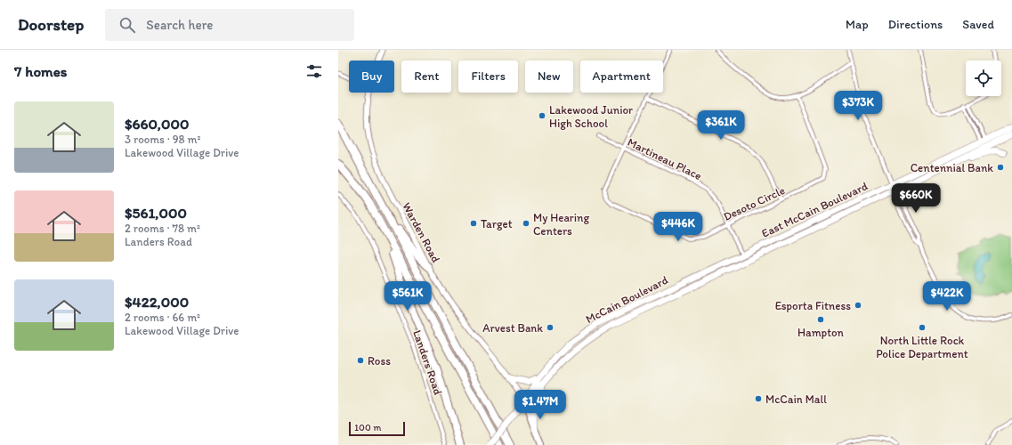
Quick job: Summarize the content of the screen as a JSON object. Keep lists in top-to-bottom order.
{
  "streets": {
    "main road": ["East McCain Boulevard", "Warden Road", "McCain Boulevard"],
    "street": ["Martineau Place", "Desoto Circle", "Landers Road"]
  },
  "crossings": [
    ["Martineau Place", "Desoto Circle"],
    ["Martineau Place", "East McCain Boulevard"],
    ["Martineau Place", "McCain Boulevard"],
    ["East McCain Boulevard", "McCain Boulevard"],
    ["Warden Road", "McCain Boulevard"]
  ],
  "places": [
    "Lakewood Junior High School",
    "Centennial Bank",
    "Target",
    "My Hearing Centers",
    "Esporta Fitness",
    "Hampton",
    "Arvest Bank",
    "North Little Rock Police Department",
    "Ross",
    "McCain Mall"
  ],
  "scale_bar": "100 m",
  "page": {
    "header": "Doorstep",
    "search": "Search here",
    "nav": ["Map", "Directions", "Saved"],
    "heading": "7 homes",
    "chip": [
      "Buy",
      "Rent",
      "Filters",
      "New",
      "Apartment"
    ],
    "price": [
      "$373K",
      "$361K",
      "$660K",
      "$446K",
      "$561K",
      "$422K",
      "$1.47M"
    ],
    "list": [
      {
        "name": "$660,000",
        "note": "3 rooms · 98 m² · Lakewood Village Drive"
      },
      {
        "name": "$561,000",
        "note": "2 rooms · 78 m² · Landers Road"
      },
      {
        "name": "$422,000",
        "note": "2 rooms · 66 m² · Lakewood Village Drive"
      }
    ],
    "scale": "100 m"
  }
}
